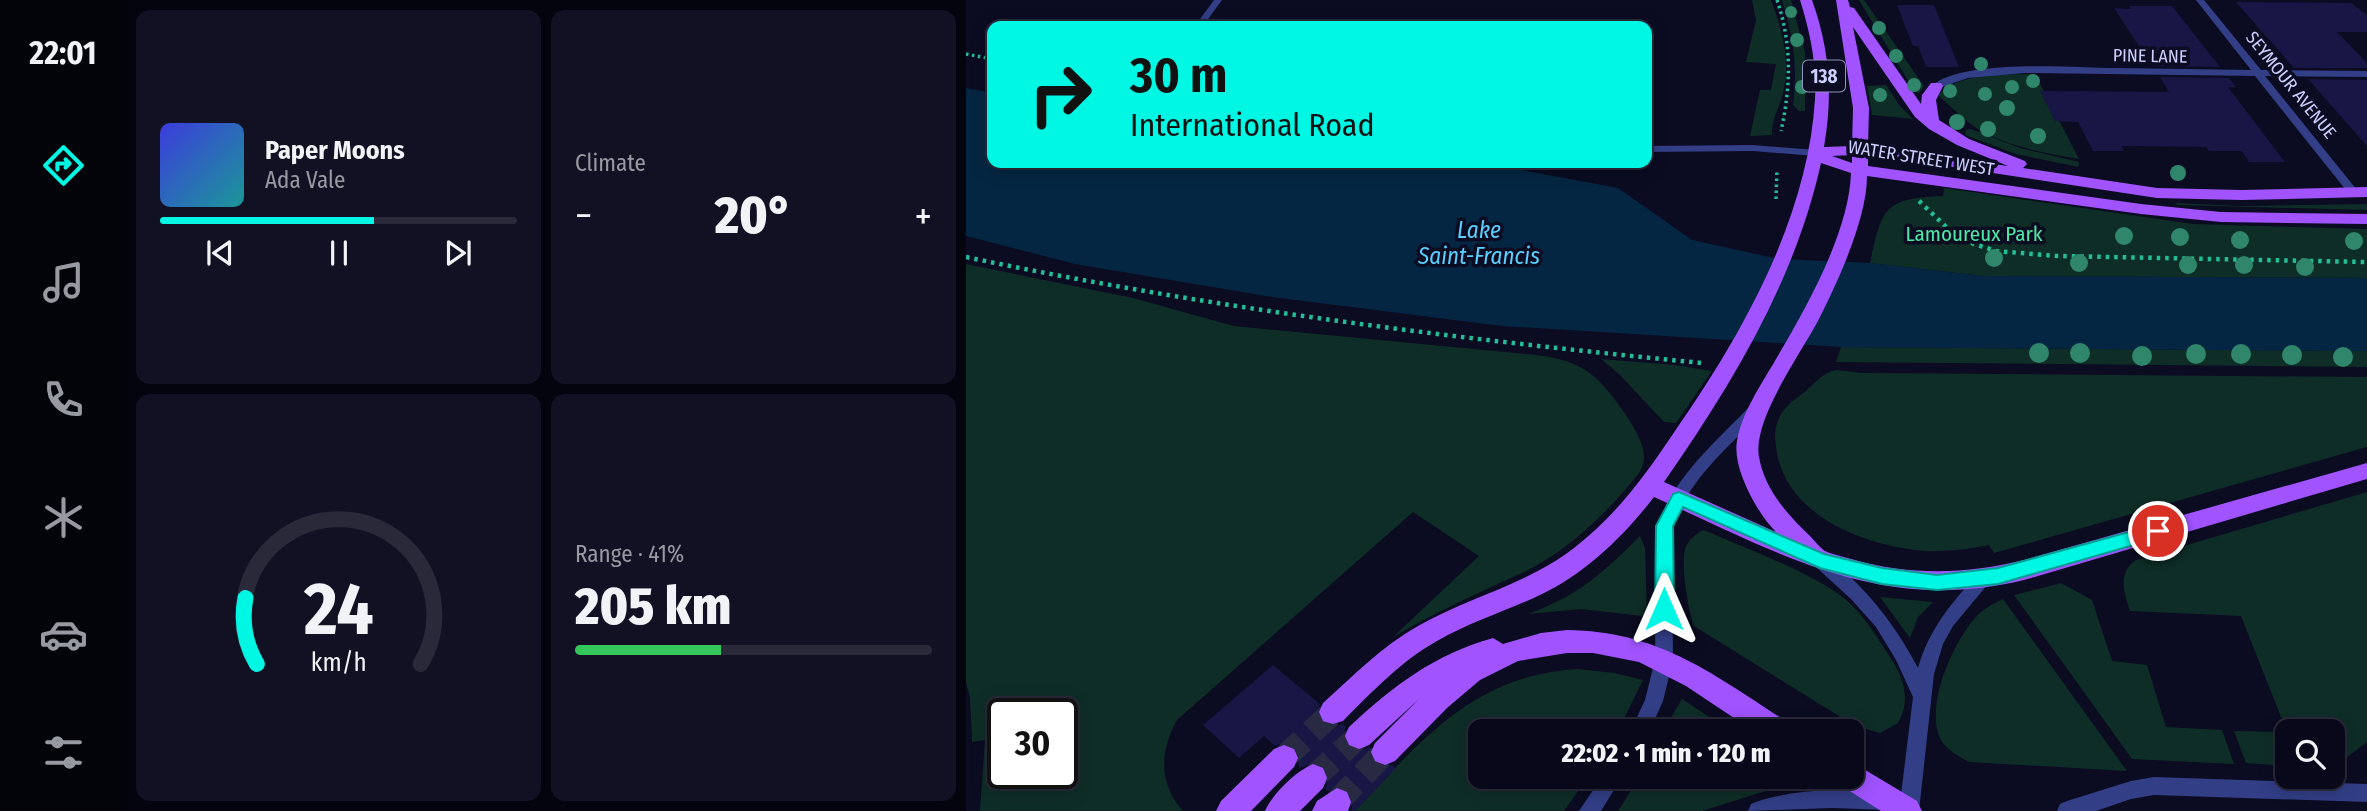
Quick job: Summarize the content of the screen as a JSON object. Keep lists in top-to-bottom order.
{
  "streets": {
    "main road": ["138", "WATER STREET WEST"],
    "street": ["PINE LANE", "SEYMOUR AVENUE"]
  },
  "crossings": [
    ["PINE LANE", "SEYMOUR AVENUE"],
    ["138", "WATER STREET WEST"],
    ["SEYMOUR AVENUE", "WATER STREET WEST"]
  ],
  "water": ["Lake Saint-Francis"],
  "parks": ["Lamoureux Park"],
  "page": {
    "tabs": "22:01",
    "tile": [
      "Climate",
      ["Range · 41%", "205 km"]
    ],
    "turn": ["30 m", "International Road"],
    "song": ["Paper Moons", "Ada Vale"],
    "heat": ["−", "20°", "+"],
    "limit": "30",
    "trip": "22:02 · 1 min · 120 m",
    "gauge": ["24", "km/h"]
  }
}
